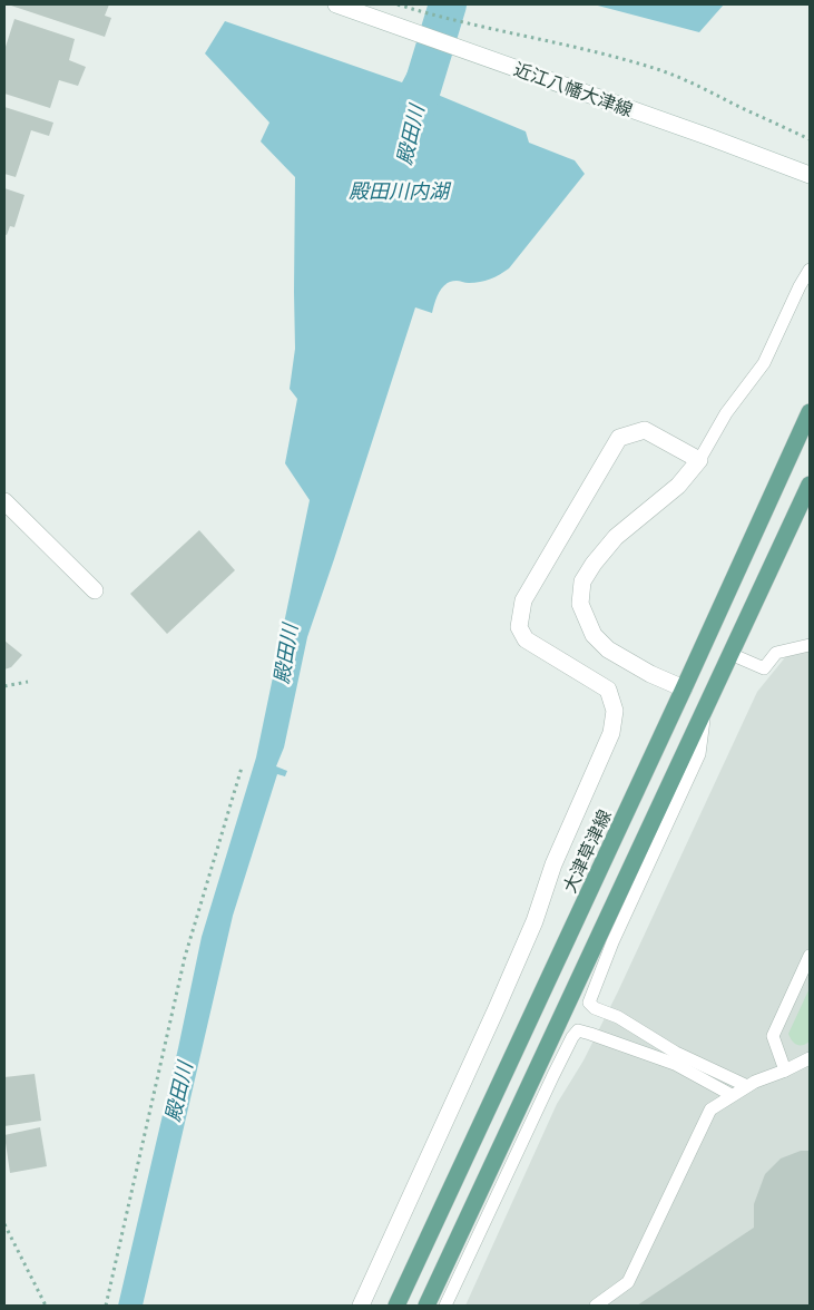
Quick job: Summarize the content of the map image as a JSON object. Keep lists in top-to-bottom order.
{
  "streets": {
    "main road": ["大津草津線"],
    "street": ["近江八幡大津線"]
  },
  "water": ["殿田川", "殿田川内湖"]
}
